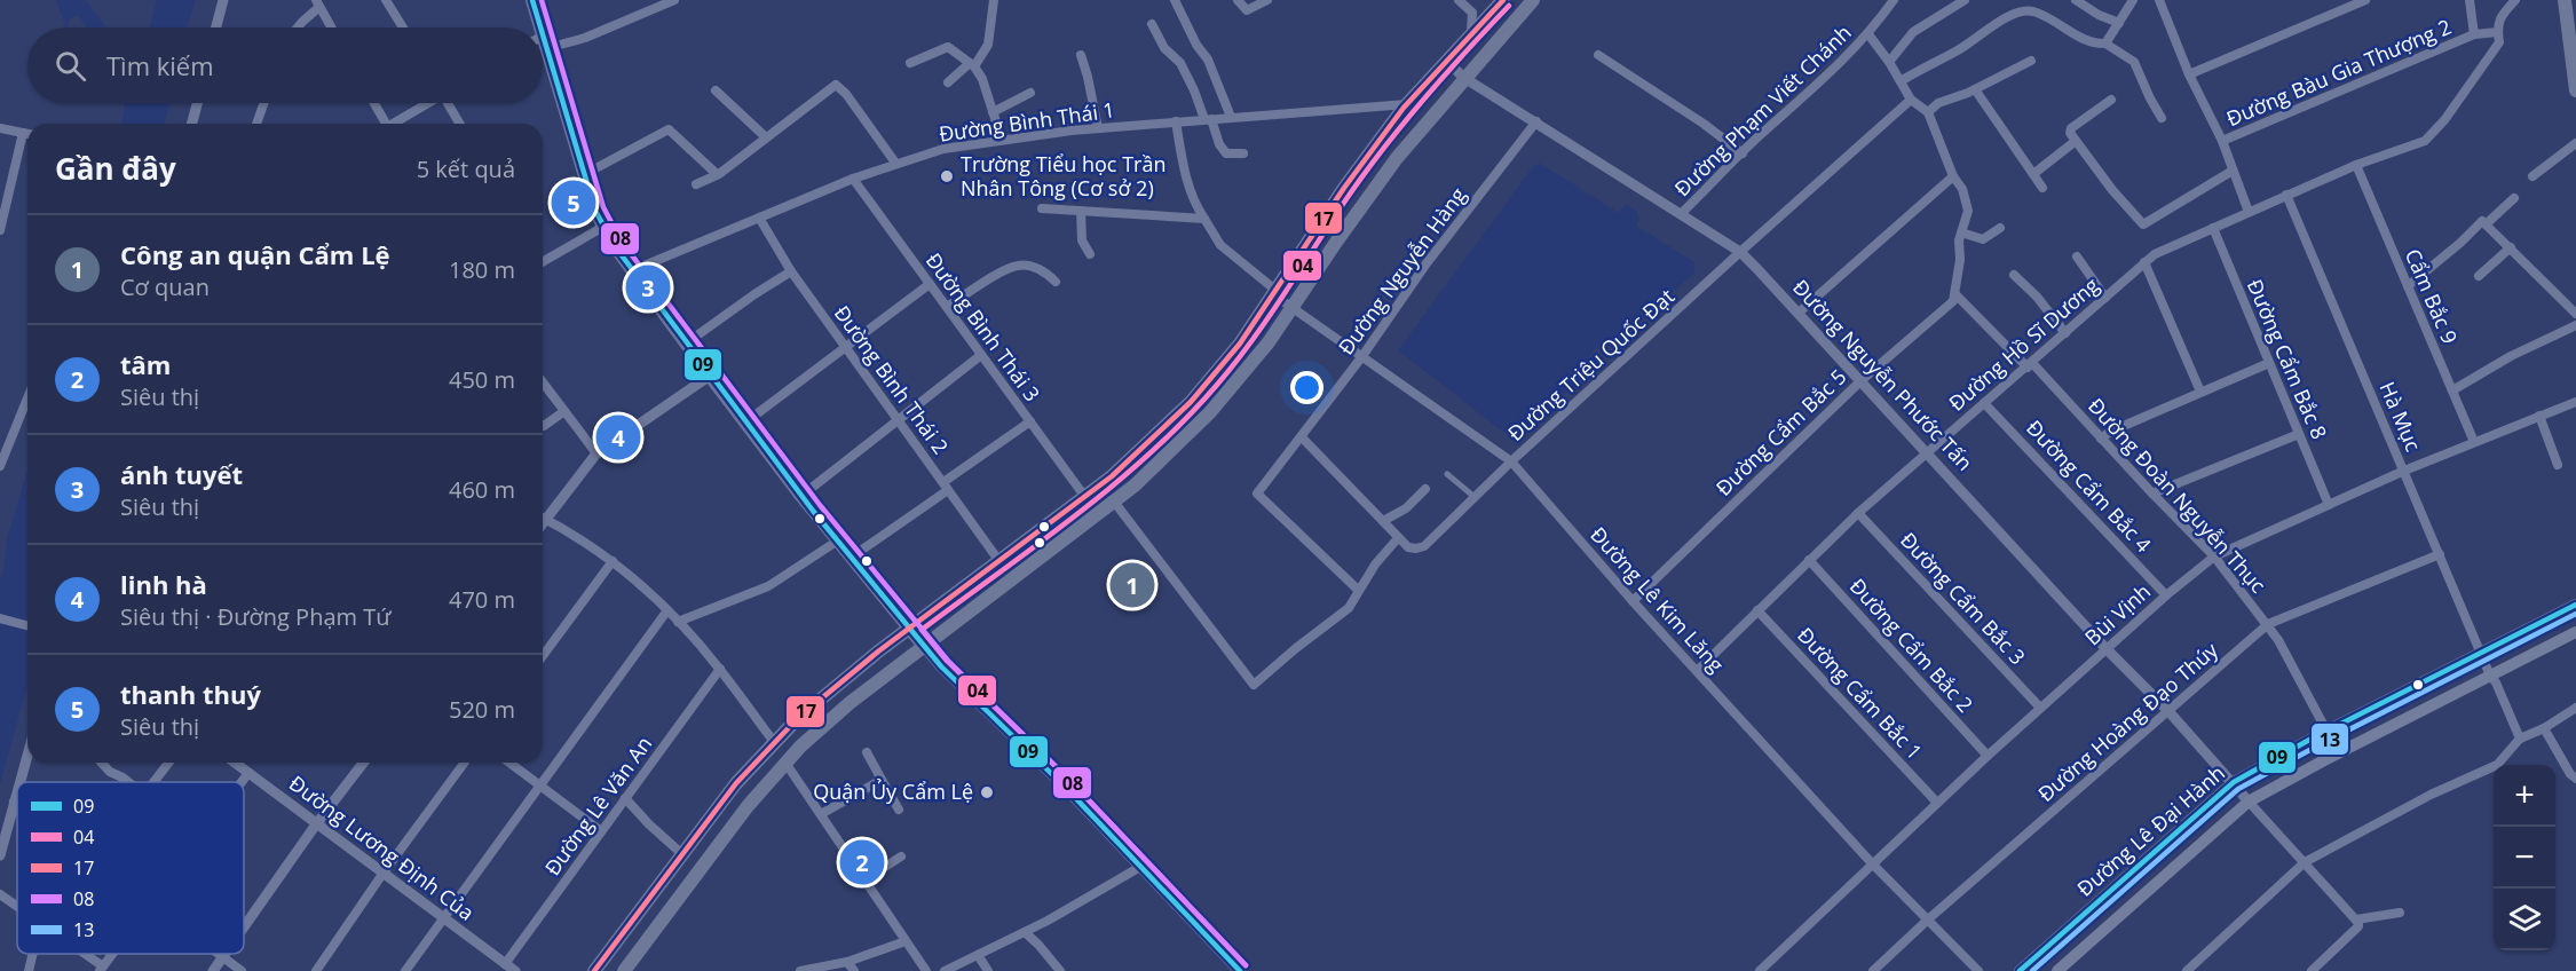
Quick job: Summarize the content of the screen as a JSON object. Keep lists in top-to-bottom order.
{
  "streets": {
    "main road": ["Đường Lê Đại Hành"],
    "street": [
      "Đường Bàu Gia Thượng 2",
      "Đường Phạm Viết Chánh",
      "Đường Bình Thái 1",
      "Đường Nguyễn Hàng",
      "Cẩm Bắc 9",
      "Đường Bình Thái 3",
      "Đường Hồ Sĩ Dương",
      "Đường Cẩm Bắc 8",
      "Đường Triệu Quốc Đạt",
      "Đường Nguyễn Phước Tấn",
      "Đường Bình Thái 2",
      "Hà Mục",
      "Đường Cẩm Bắc 5",
      "Đường Cẩm Bắc 4",
      "Đường Đoàn Nguyễn Thục",
      "Đường Cẩm Bắc 3",
      "Đường Lê Kim Lăng",
      "Bùi Vịnh",
      "Đường Cẩm Bắc 2",
      "Đường Cẩm Bắc 1",
      "Đường Hoàng Đạo Thúy",
      "Đường Lê Văn An",
      "Đường Lương Định Của"
    ]
  },
  "crossings": [
    ["Đường Phạm Viết Chánh", "Đường Nguyễn Phước Tấn"],
    ["Đường Bình Thái 1", "Đường Bình Thái 3"],
    ["Đường Bình Thái 1", "Đường Bình Thái 2"],
    ["Đường Bình Thái 1", "Đường Lê Kim Lăng"],
    ["Đường Nguyễn Hàng", "Đường Nguyễn Phước Tấn"],
    ["Đường Nguyễn Hàng", "Đường Lê Kim Lăng"],
    ["Cẩm Bắc 9", "Đường Hồ Sĩ Dương"],
    ["Cẩm Bắc 9", "Bùi Vịnh"],
    ["Đường Hồ Sĩ Dương", "Đường Cẩm Bắc 8"],
    ["Đường Hồ Sĩ Dương", "Đường Nguyễn Phước Tấn"],
    ["Đường Hồ Sĩ Dương", "Hà Mục"],
    ["Đường Hồ Sĩ Dương", "Đường Cẩm Bắc 4"],
    ["Đường Hồ Sĩ Dương", "Đường Đoàn Nguyễn Thục"],
    ["Đường Hồ Sĩ Dương", "Đường Cẩm Bắc 3"],
    ["Đường Hồ Sĩ Dương", "Đường Lê Kim Lăng"],
    ["Đường Hồ Sĩ Dương", "Đường Cẩm Bắc 2"],
    ["Đường Hồ Sĩ Dương", "Đường Cẩm Bắc 1"],
    ["Đường Cẩm Bắc 8", "Bùi Vịnh"],
    ["Đường Triệu Quốc Đạt", "Đường Nguyễn Phước Tấn"],
    ["Đường Triệu Quốc Đạt", "Đường Lê Kim Lăng"],
    ["Đường Nguyễn Phước Tấn", "Đường Cẩm Bắc 5"],
    ["Đường Nguyễn Phước Tấn", "Bùi Vịnh"],
    ["Đường Nguyễn Phước Tấn", "Đường Hoàng Đạo Thúy"],
    ["Đường Nguyễn Phước Tấn", "Đường Lê Đại Hành"],
    ["Hà Mục", "Bùi Vịnh"],
    ["Hà Mục", "Đường Hoàng Đạo Thúy"],
    ["Hà Mục", "Đường Lê Đại Hành"],
    ["Đường Cẩm Bắc 5", "Đường Đoàn Nguyễn Thục"],
    ["Đường Cẩm Bắc 5", "Đường Lê Kim Lăng"],
    ["Đường Cẩm Bắc 4", "Bùi Vịnh"],
    ["Đường Đoàn Nguyễn Thục", "Bùi Vịnh"],
    ["Đường Đoàn Nguyễn Thục", "Đường Hoàng Đạo Thúy"],
    ["Đường Đoàn Nguyễn Thục", "Đường Lê Đại Hành"],
    ["Đường Cẩm Bắc 3", "Bùi Vịnh"],
    ["Đường Lê Kim Lăng", "Bùi Vịnh"],
    ["Đường Lê Kim Lăng", "Đường Hoàng Đạo Thúy"],
    ["Bùi Vịnh", "Đường Cẩm Bắc 2"],
    ["Bùi Vịnh", "Đường Cẩm Bắc 1"],
    ["Đường Lê Văn An", "Đường Lương Định Của"]
  ],
  "places": ["Trường Tiểu học Trần Nhân Tông (Cơ sở 2)", "Quận Ủy Cẩm Lệ"],
  "lines": [
    "transit line 09",
    "transit line 17",
    "transit line 08",
    "transit line 04",
    "transit line 13"
  ],
  "legend": [
    "09",
    "04",
    "17",
    "08",
    "13"
  ],
  "page": {
    "search": "Tìm kiếm",
    "heading": ["Gần đây", "5 kết quả"],
    "pins": [
      "5",
      "3",
      "4",
      "1",
      "2"
    ],
    "list": [
      {
        "mark": "1",
        "name": "Công an quận Cẩm Lệ",
        "note": "Cơ quan",
        "value": "180 m"
      },
      {
        "mark": "2",
        "name": "tâm",
        "note": "Siêu thị",
        "value": "450 m"
      },
      {
        "mark": "3",
        "name": "ánh tuyết",
        "note": "Siêu thị",
        "value": "460 m"
      },
      {
        "mark": "4",
        "name": "linh hà",
        "note": "Siêu thị · Đường Phạm Tứ",
        "value": "470 m"
      },
      {
        "mark": "5",
        "name": "thanh thuý",
        "note": "Siêu thị",
        "value": "520 m"
      }
    ],
    "map_buttons": ["+", "−"]
  }
}
